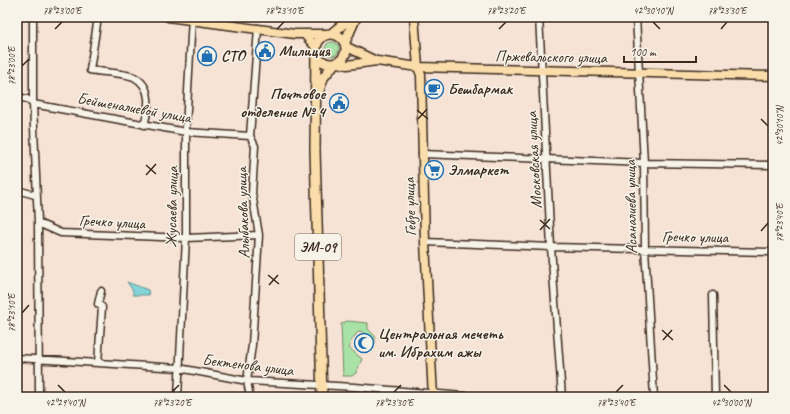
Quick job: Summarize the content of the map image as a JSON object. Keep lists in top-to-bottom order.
{
  "streets": {
    "highway": ["ЭМ-09"],
    "main road": ["Пржевальского улица", "Гебзе улица"],
    "street": [
      "Бейшеналиевой улица",
      "Московская улица",
      "Жусаева улица",
      "Асаналиева улица",
      "Алыбакова улица",
      "Гречко улица",
      "Бектенова улица"
    ]
  },
  "crossings": [
    ["Пржевальского улица", "Московская улица"],
    ["Пржевальского улица", "Гебзе улица"],
    ["Пржевальского улица", "Асаналиева улица"],
    ["Пржевальского улица", "ЭМ-09"],
    ["Бейшеналиевой улица", "Жусаева улица"],
    ["Бейшеналиевой улица", "Алыбакова улица"],
    ["Московская улица", "Гречко улица"],
    ["Жусаева улица", "Гречко улица"],
    ["Жусаева улица", "Бектенова улица"],
    ["Гебзе улица", "Гречко улица"],
    ["Гебзе улица", "Бектенова улица"],
    ["Асаналиева улица", "Гречко улица"],
    ["Алыбакова улица", "Гречко улица"],
    ["Алыбакова улица", "Бектенова улица"],
    ["ЭМ-09", "Бектенова улица"]
  ],
  "places": {
    "public building": ["Милиция", "Почтовое отделение № 4"],
    "shop": ["СТО"],
    "cafe": ["Бешбармак"],
    "supermarket": ["Элмаркет"],
    "mosque": ["Центральная мечеть им. Ибрахим ажы"]
  },
  "scale_bar": "100 m",
  "coordinates": [
    "78°23'00\"E",
    "78°23'10\"E",
    "78°23'20\"E",
    "42°30'10\"N",
    "78°23'30\"E",
    "78°23'40\"E",
    "42°29'40\"N",
    "42°30'00\"N"
  ]
}
